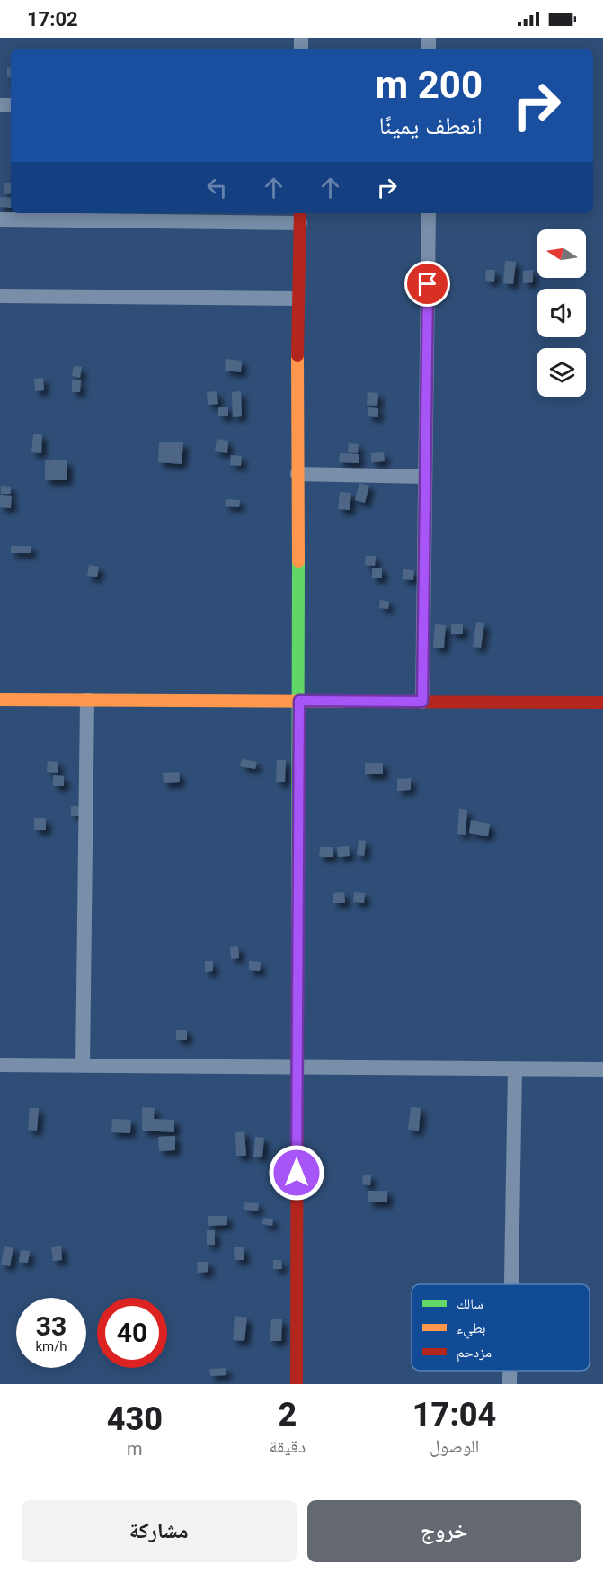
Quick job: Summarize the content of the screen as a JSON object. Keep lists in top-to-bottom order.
{
  "legend": ["سالك", "بطيء", "مزدحم"],
  "north": "left",
  "page": {
    "status": "17:02",
    "turn": ["200 m", "انعطف يمينًا"],
    "speed": "33 km/h",
    "limit": "40",
    "eta": [
      "17:04",
      "الوصول",
      "2",
      "دقيقة",
      "430",
      "m"
    ],
    "buttons": ["خروج", "مشاركة"]
  }
}
